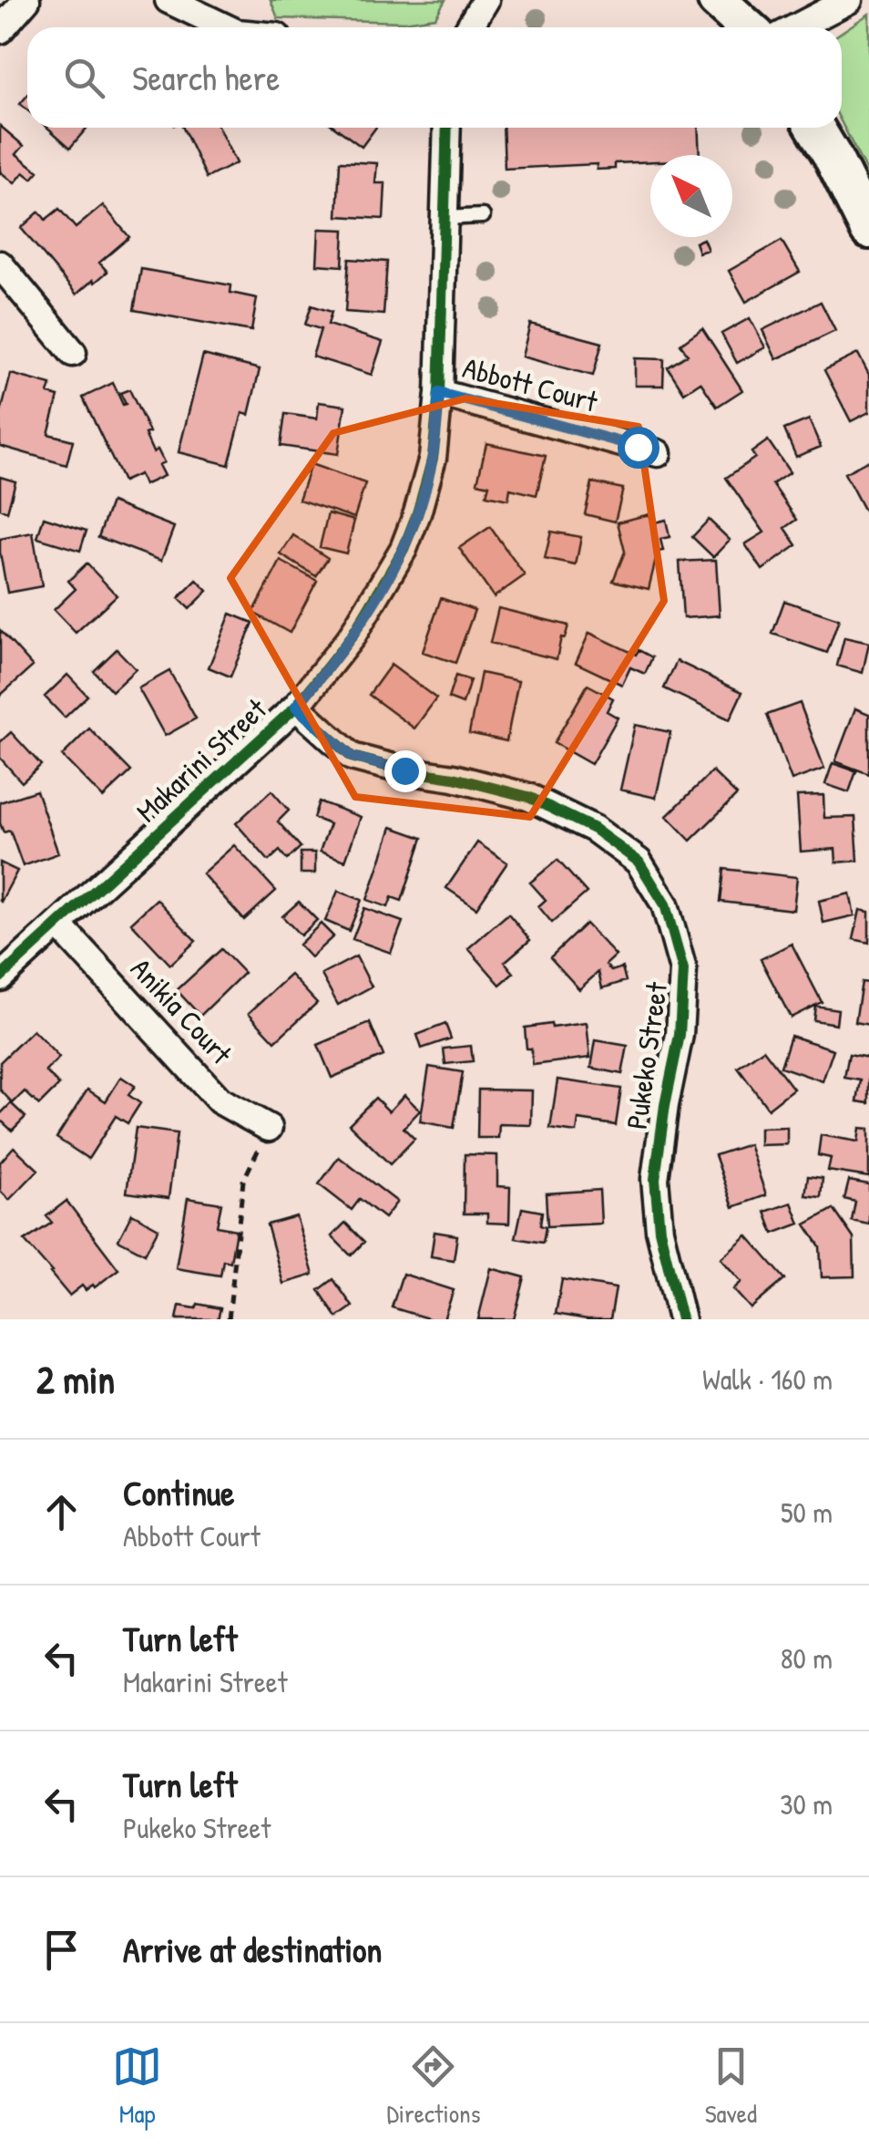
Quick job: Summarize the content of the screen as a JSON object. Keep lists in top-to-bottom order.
{
  "streets": {
    "street": [
      "Abbott Court",
      "Makarini Street",
      "Anikia Court",
      "Pukeko Street"
    ]
  },
  "crossings": [
    ["Abbott Court", "Makarini Street"],
    ["Makarini Street", "Anikia Court"],
    ["Makarini Street", "Pukeko Street"]
  ],
  "north": "top left",
  "page": {
    "search": "Search here",
    "heading": ["2 min", "Walk · 160 m"],
    "list": [
      ["Continue", "Abbott Court", "50 m"],
      ["Turn left", "Makarini Street", "80 m"],
      ["Turn left", "Pukeko Street", "30 m"],
      "Arrive at destination"
    ],
    "nav": ["Map", "Directions", "Saved"]
  }
}
